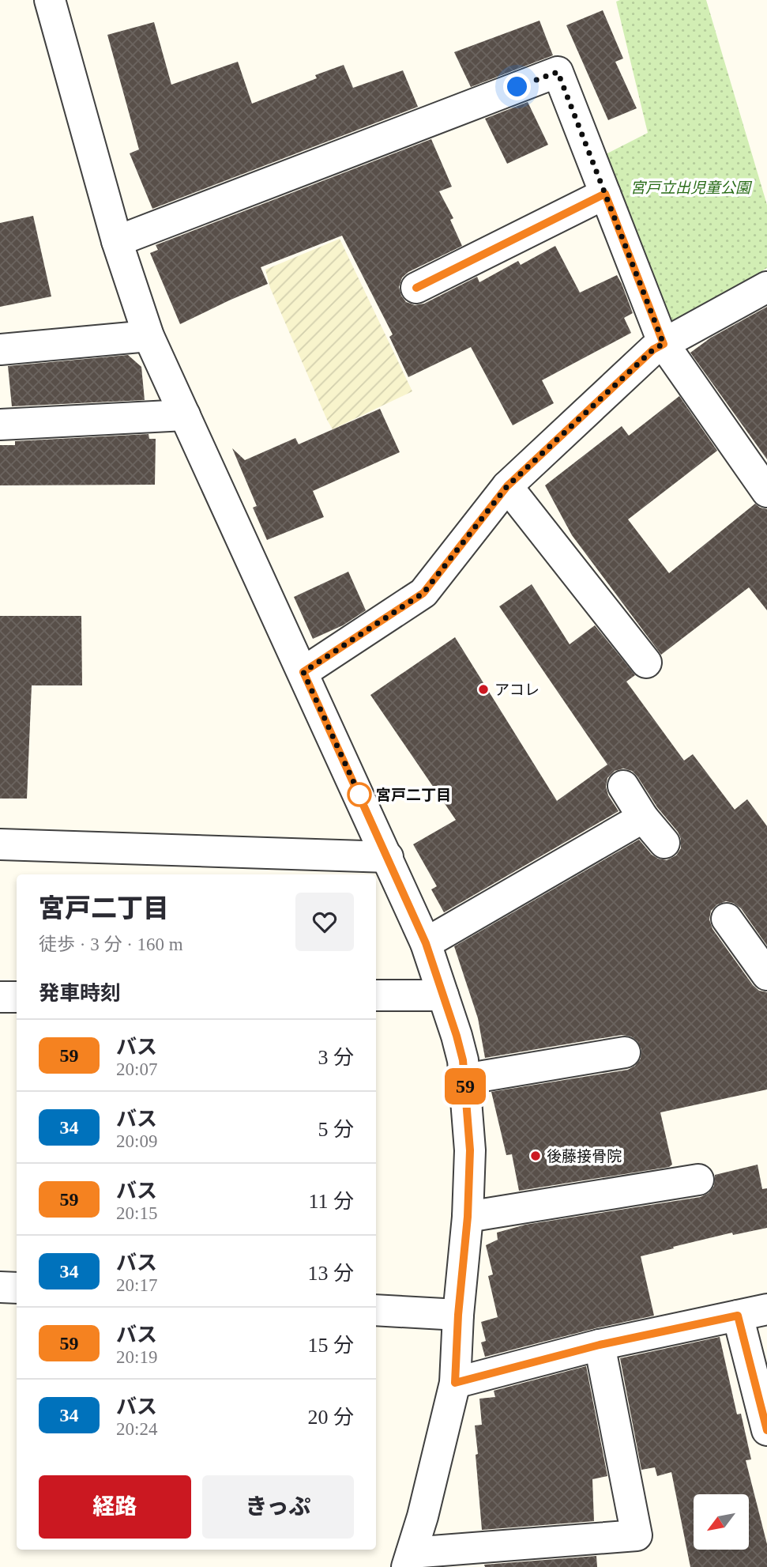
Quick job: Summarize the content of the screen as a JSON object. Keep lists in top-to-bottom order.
{
  "parks": ["宮戸立出児童公園"],
  "places": ["アコレ", "宮戸二丁目", "後藤接骨院"],
  "lines": ["bus line 59"],
  "north": "bottom left",
  "page": {
    "on_map": "59",
    "heading": [
      ["宮戸二丁目", "徒歩 · 3 分 · 160 m"],
      "発車時刻"
    ],
    "list": [
      {
        "mark": "59",
        "name": "バス",
        "note": "20:07",
        "value": "3 分"
      },
      {
        "mark": "34",
        "name": "バス",
        "note": "20:09",
        "value": "5 分"
      },
      {
        "mark": "59",
        "name": "バス",
        "note": "20:15",
        "value": "11 分"
      },
      {
        "mark": "34",
        "name": "バス",
        "note": "20:17",
        "value": "13 分"
      },
      {
        "mark": "59",
        "name": "バス",
        "note": "20:19",
        "value": "15 分"
      },
      {
        "mark": "34",
        "name": "バス",
        "note": "20:24",
        "value": "20 分"
      }
    ],
    "buttons": ["経路", "きっぷ"]
  }
}
